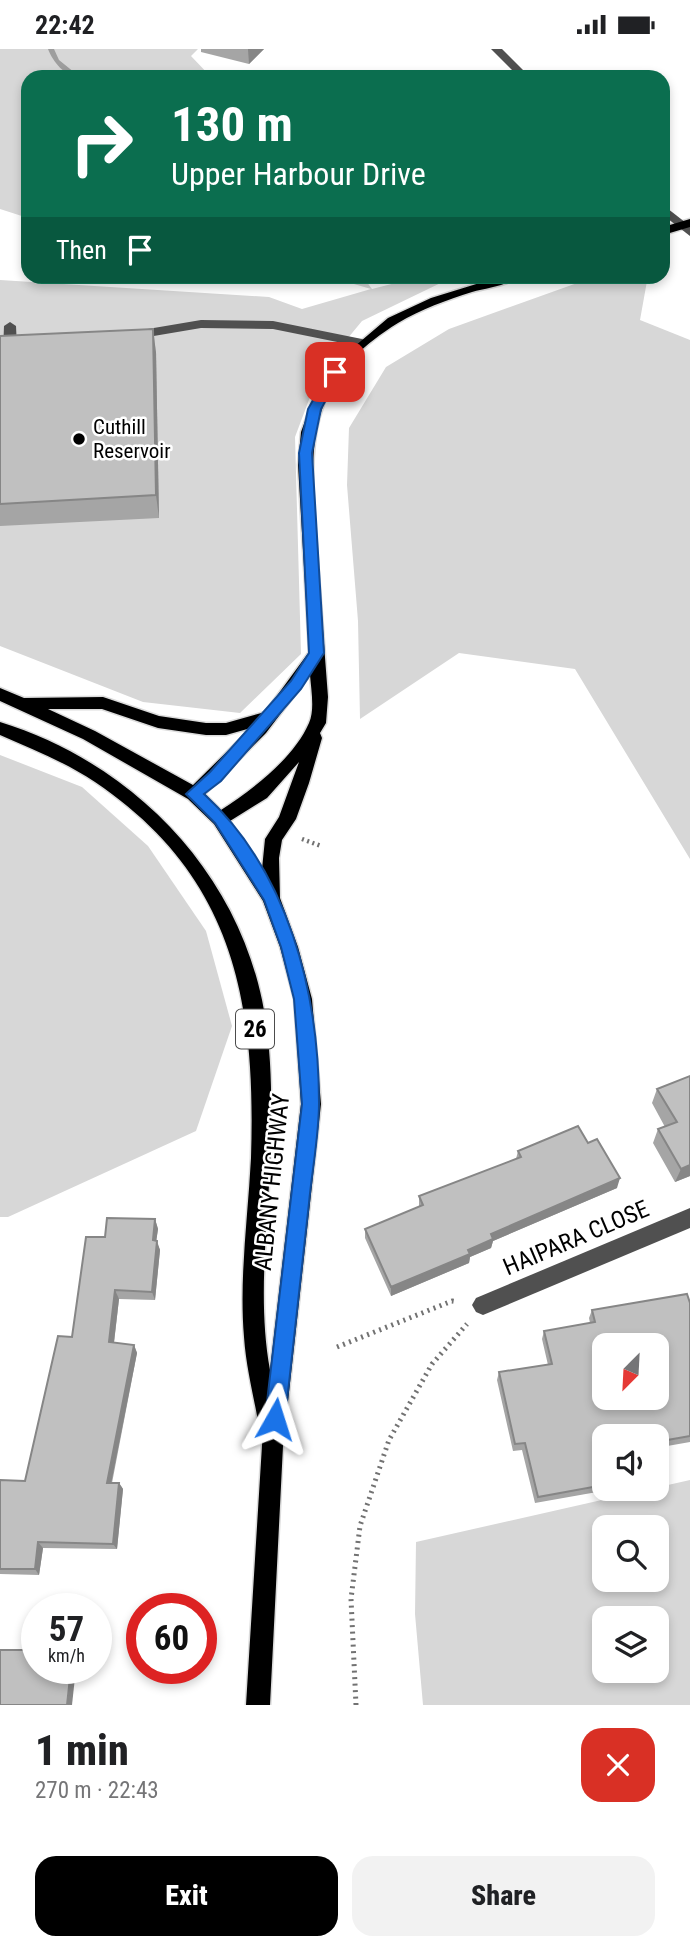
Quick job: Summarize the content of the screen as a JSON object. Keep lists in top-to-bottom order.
{
  "streets": {
    "main road": ["26", "ALBANY HIGHWAY"],
    "street": ["HAIPARA CLOSE"]
  },
  "places": ["Cuthill Reservoir"],
  "north": "bottom left",
  "page": {
    "status": "22:42",
    "turn": ["130 m", "Upper Harbour Drive"],
    "then": "Then",
    "speed": "57 km/h",
    "limit": "60",
    "heading": ["1 min", "270 m · 22:43"],
    "buttons": ["Exit", "Share"]
  }
}
